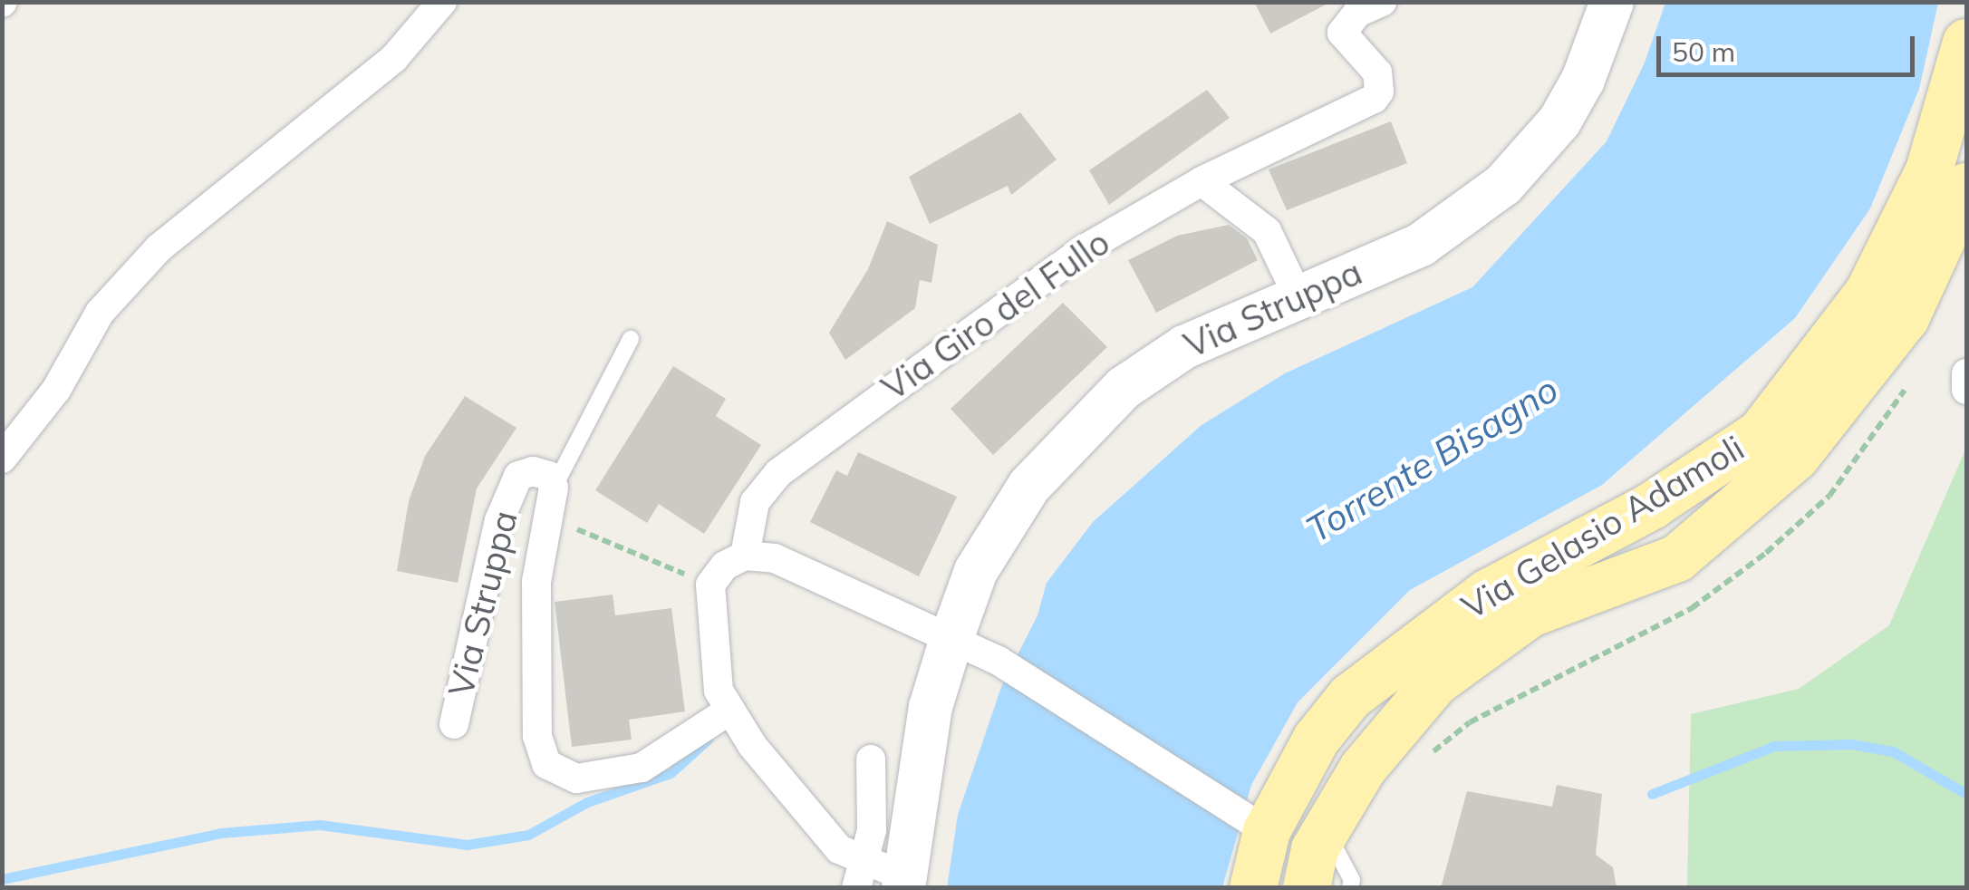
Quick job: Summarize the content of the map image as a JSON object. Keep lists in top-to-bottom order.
{
  "streets": {
    "main road": ["Via Struppa", "Via Gelasio Adamoli"],
    "street": ["Via Giro del Fullo"]
  },
  "water": ["Torrente Bisagno"],
  "scale_bar": "50 m"
}
